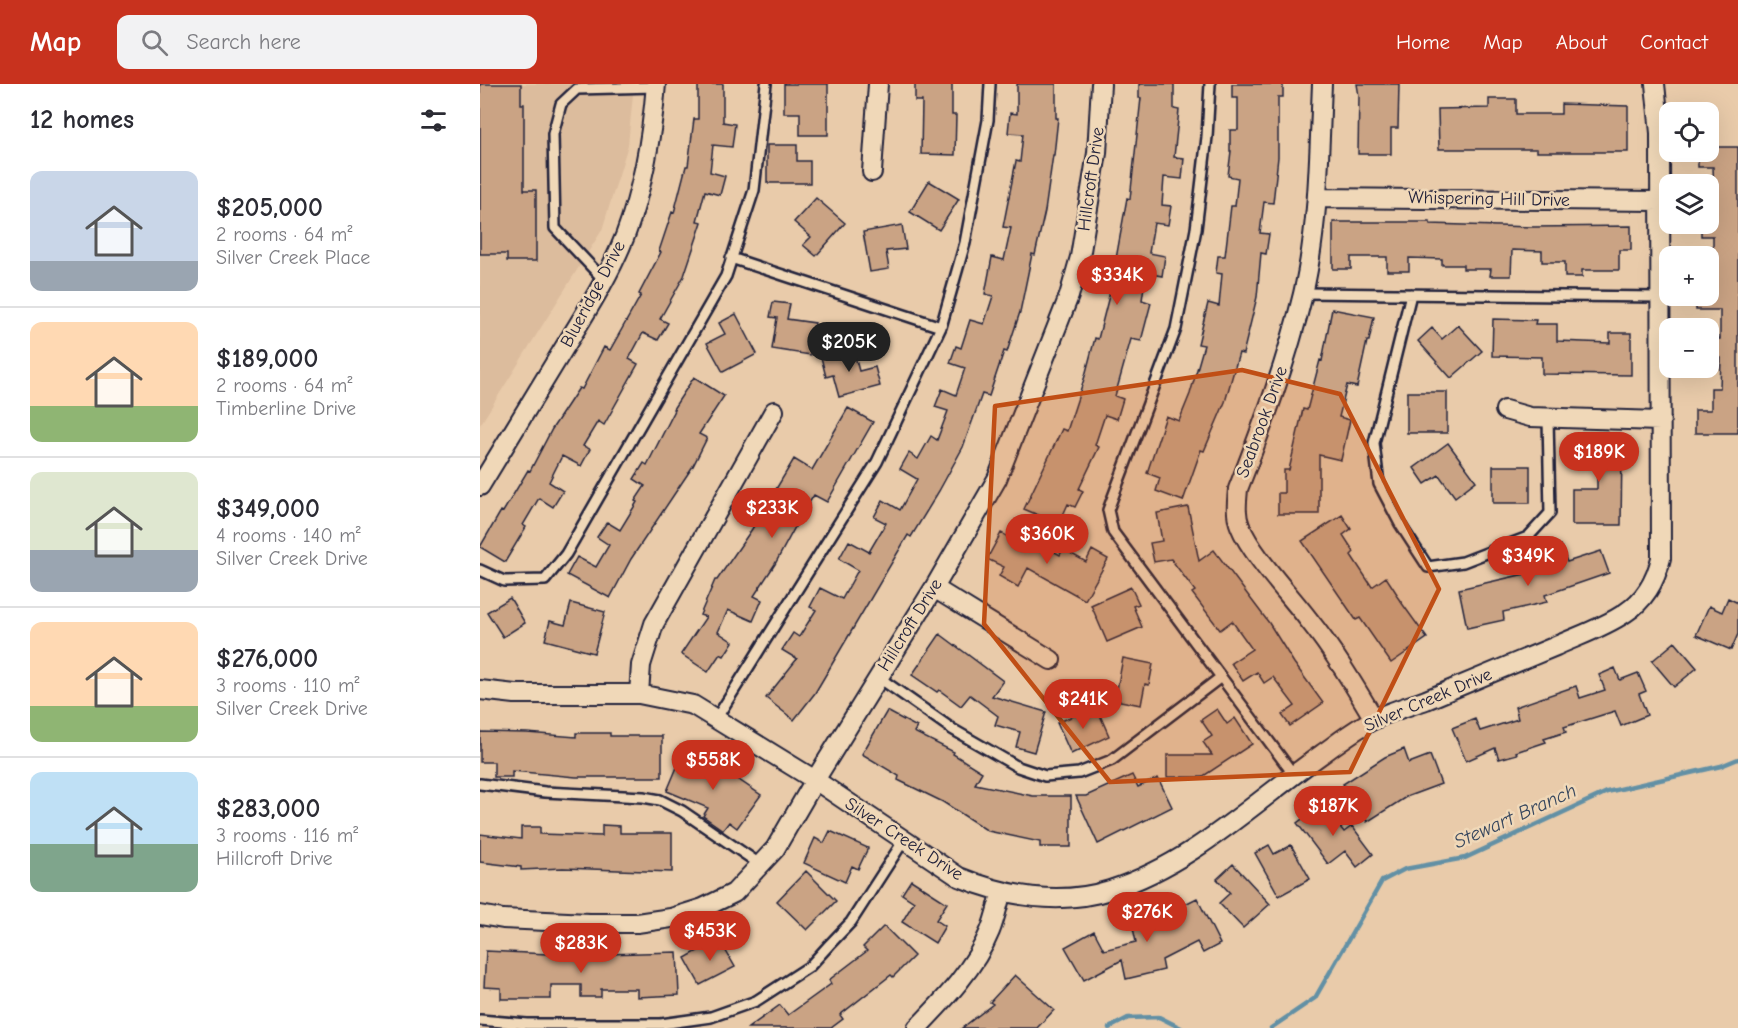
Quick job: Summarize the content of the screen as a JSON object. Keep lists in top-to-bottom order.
{
  "streets": {
    "street": [
      "Hillcroft Drive",
      "Whispering Hill Drive",
      "Blueridge Drive",
      "Seabrook Drive",
      "Silver Creek Drive"
    ]
  },
  "crossings": [
    ["Hillcroft Drive", "Silver Creek Drive"],
    ["Whispering Hill Drive", "Seabrook Drive"],
    ["Seabrook Drive", "Silver Creek Drive"]
  ],
  "water": ["Stewart Branch"],
  "page": {
    "header": "Map",
    "search": "Search here",
    "nav": [
      "Home",
      "Map",
      "About",
      "Contact"
    ],
    "heading": "12 homes",
    "map_buttons": ["+", "−"],
    "list": [
      {
        "name": "$205,000",
        "note": "2 rooms · 64 m² · Silver Creek Place"
      },
      {
        "name": "$189,000",
        "note": "2 rooms · 64 m² · Timberline Drive"
      },
      {
        "name": "$349,000",
        "note": "4 rooms · 140 m² · Silver Creek Drive"
      },
      {
        "name": "$276,000",
        "note": "3 rooms · 110 m² · Silver Creek Drive"
      },
      {
        "name": "$283,000",
        "note": "3 rooms · 116 m² · Hillcroft Drive"
      }
    ],
    "price": [
      "$334K",
      "$205K",
      "$189K",
      "$233K",
      "$360K",
      "$349K",
      "$241K",
      "$558K",
      "$187K",
      "$276K",
      "$453K",
      "$283K"
    ]
  }
}
